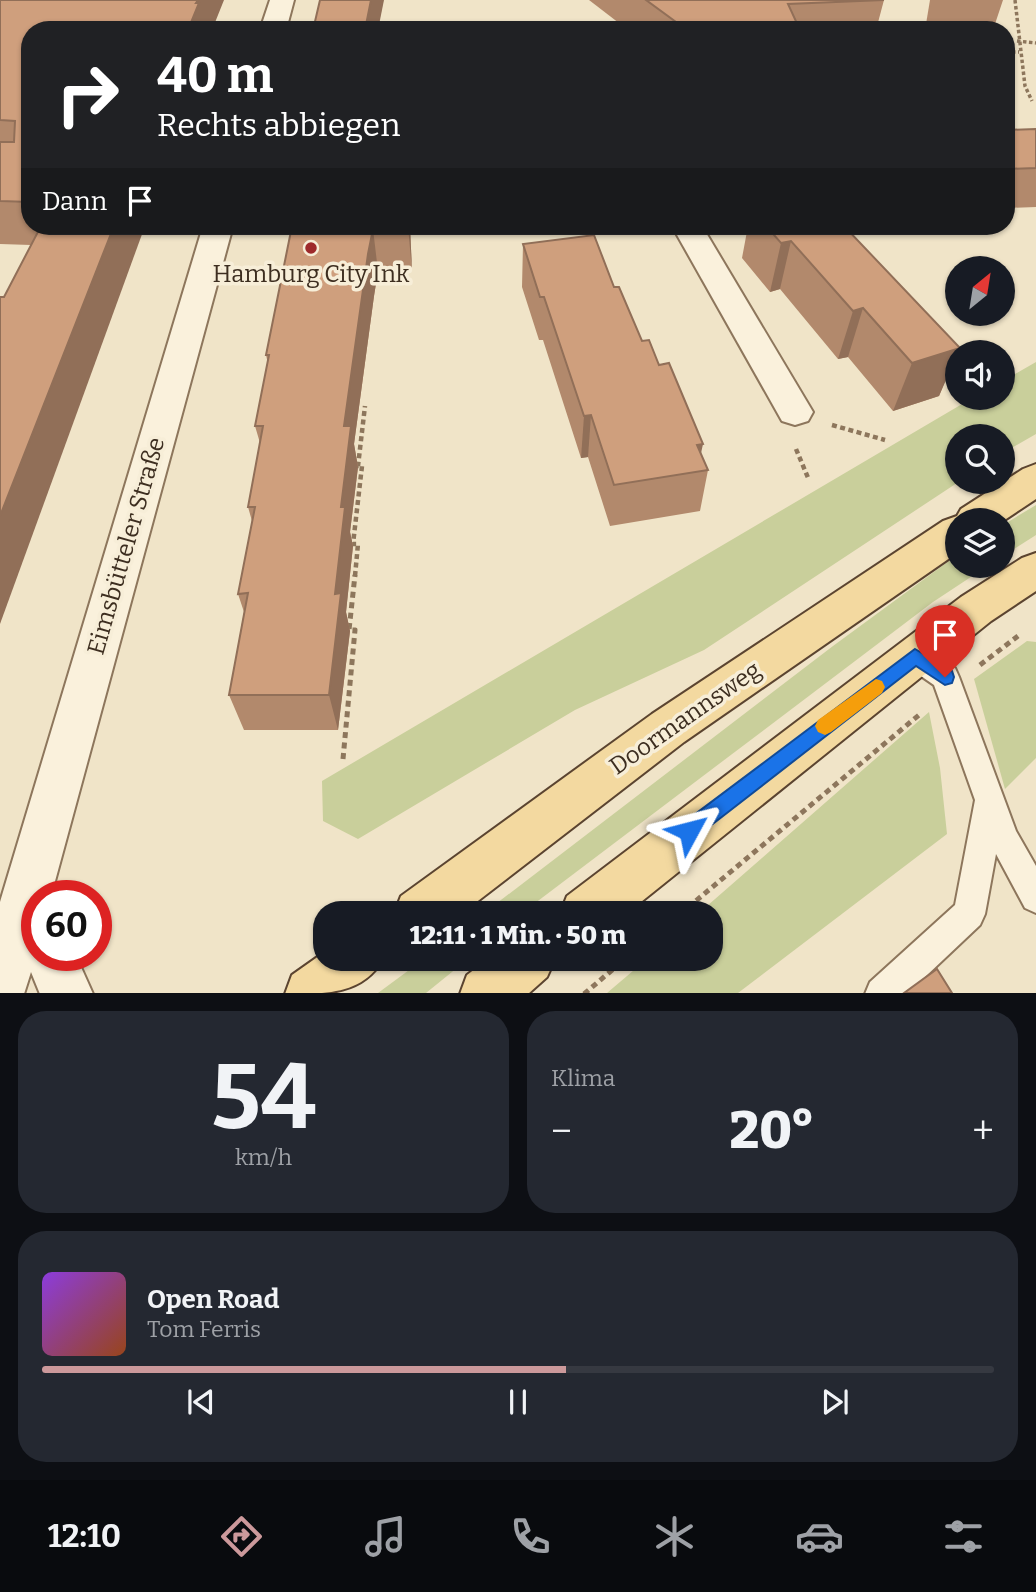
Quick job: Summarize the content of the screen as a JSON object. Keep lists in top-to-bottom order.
{
  "streets": {
    "main road": ["Doormannsweg"],
    "street": ["Eimsbütteler Straße"]
  },
  "places": ["Hamburg City Ink"],
  "north": "top right",
  "page": {
    "turn": ["40 m", "Rechts abbiegen"],
    "then": "Dann",
    "limit": "60",
    "trip": "12:11 · 1 Min. · 50 m",
    "tile": [
      ["54", "km/h"],
      "Klima"
    ],
    "heat": ["−", "20°", "+"],
    "song": ["Open Road", "Tom Ferris"],
    "tabs": "12:10"
  }
}
